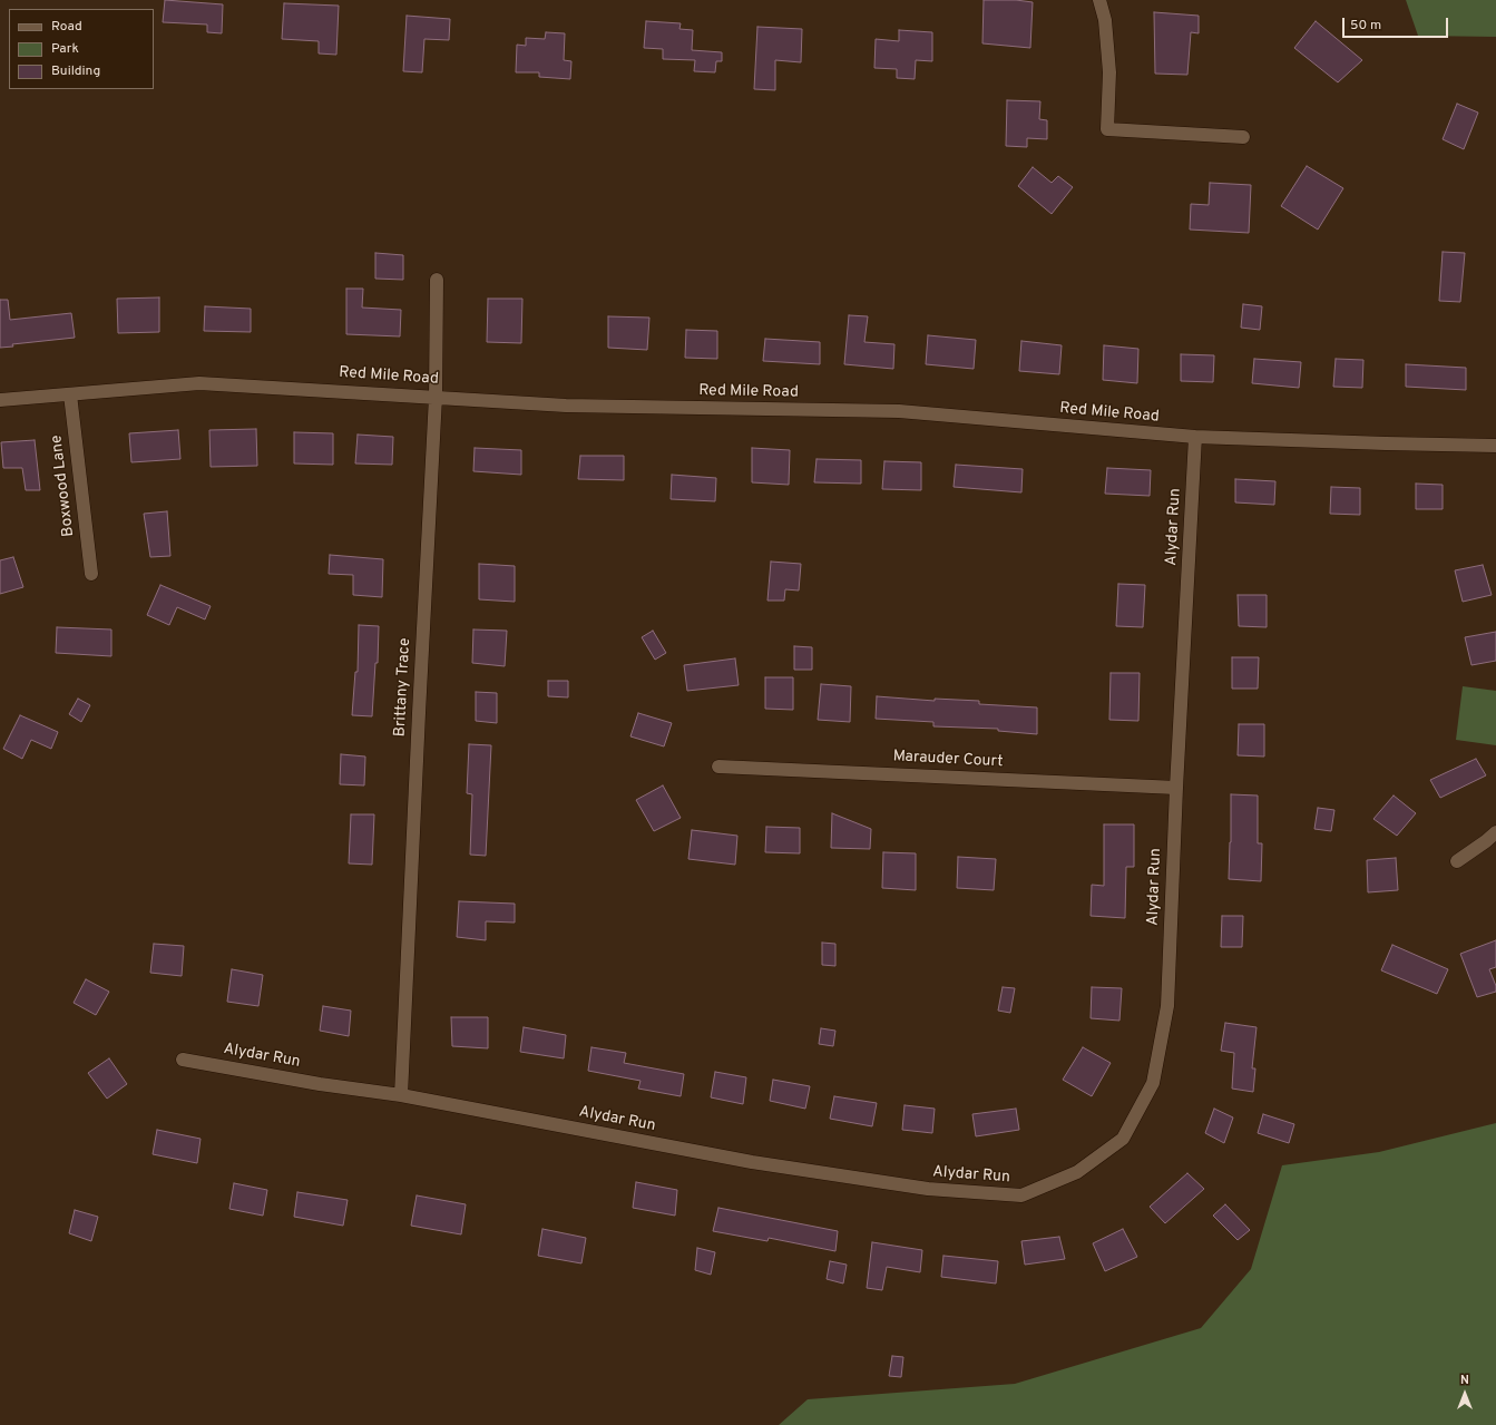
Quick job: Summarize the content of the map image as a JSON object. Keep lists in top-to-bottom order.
{
  "streets": {
    "street": [
      "Red Mile Road",
      "Boxwood Lane",
      "Alydar Run",
      "Brittany Trace",
      "Marauder Court"
    ]
  },
  "crossings": [
    ["Red Mile Road", "Boxwood Lane"],
    ["Red Mile Road", "Alydar Run"],
    ["Red Mile Road", "Brittany Trace"],
    ["Alydar Run", "Brittany Trace"],
    ["Alydar Run", "Marauder Court"]
  ],
  "legend": ["Road", "Park", "Building"],
  "scale_bar": "50 m",
  "north": "top"
}
